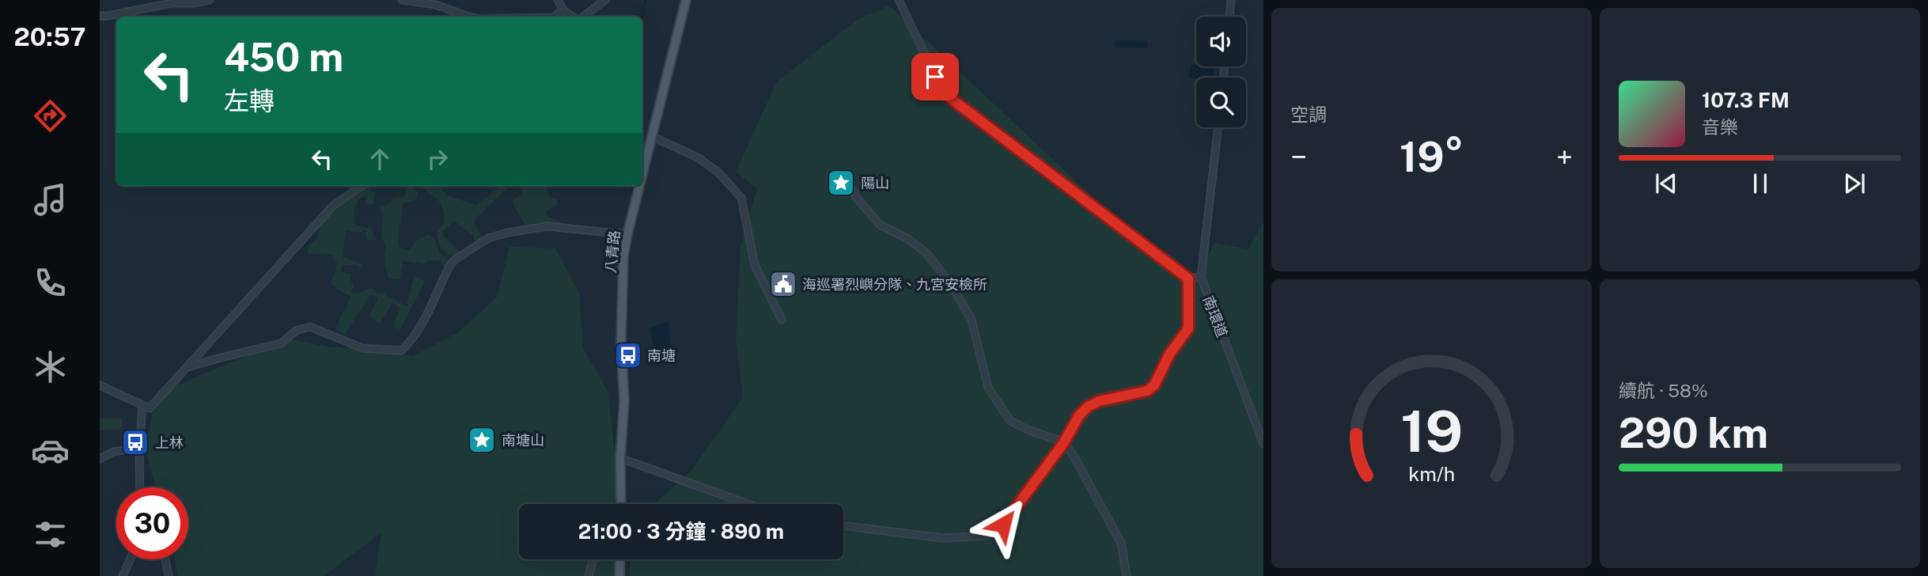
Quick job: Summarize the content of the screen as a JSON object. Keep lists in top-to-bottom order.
{
  "streets": {
    "main road": ["八青路"],
    "street": ["南環道"]
  },
  "places": {
    "place": ["陽山", "南塘山"],
    "public building": ["海巡署烈嶼分隊、九宮安檢所"],
    "bus stop": ["南塘", "上林"]
  },
  "page": {
    "tabs": "20:57",
    "tile": [
      "空調",
      ["續航 · 58%", "290 km"]
    ],
    "turn": ["450 m", "左轉"],
    "song": ["107.3 FM", "音樂"],
    "heat": ["−", "19°", "+"],
    "limit": "30",
    "trip": "21:00 · 3 分鐘 · 890 m",
    "gauge": ["19", "km/h"]
  }
}
